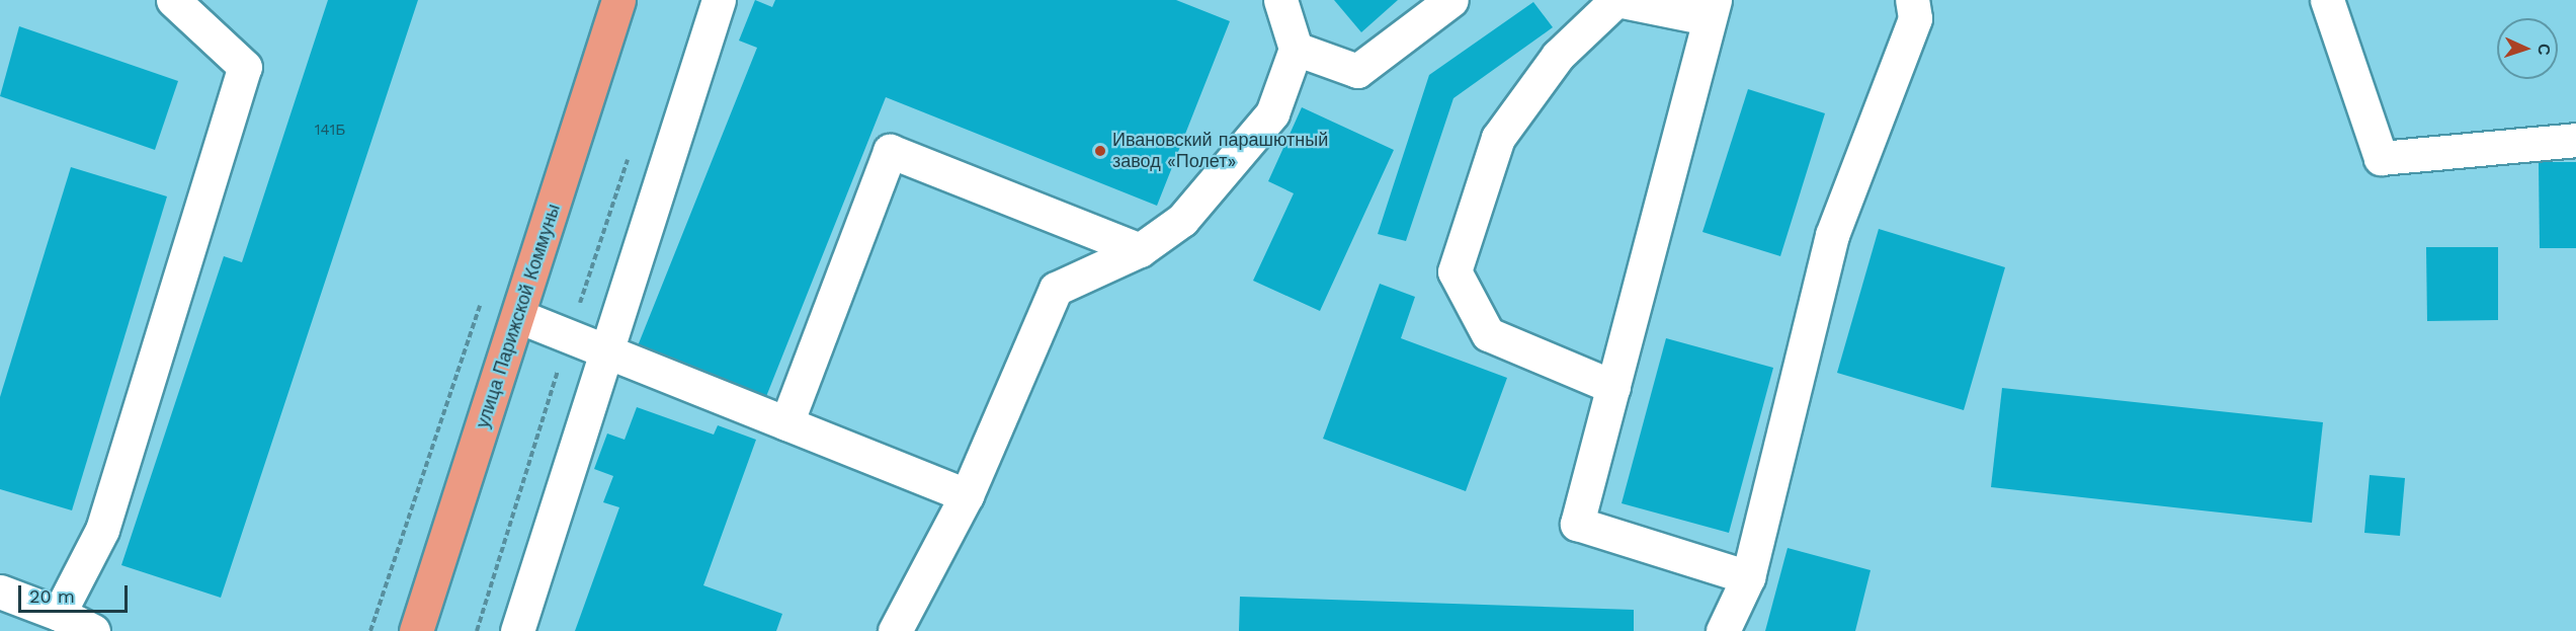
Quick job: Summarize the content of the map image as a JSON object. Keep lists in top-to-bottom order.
{
  "streets": {
    "main road": ["улица Парижской Коммуны"]
  },
  "places": ["Ивановский парашютный завод «Полет»"],
  "house_numbers": ["141Б"],
  "scale_bar": "20 m",
  "north": "right"
}
